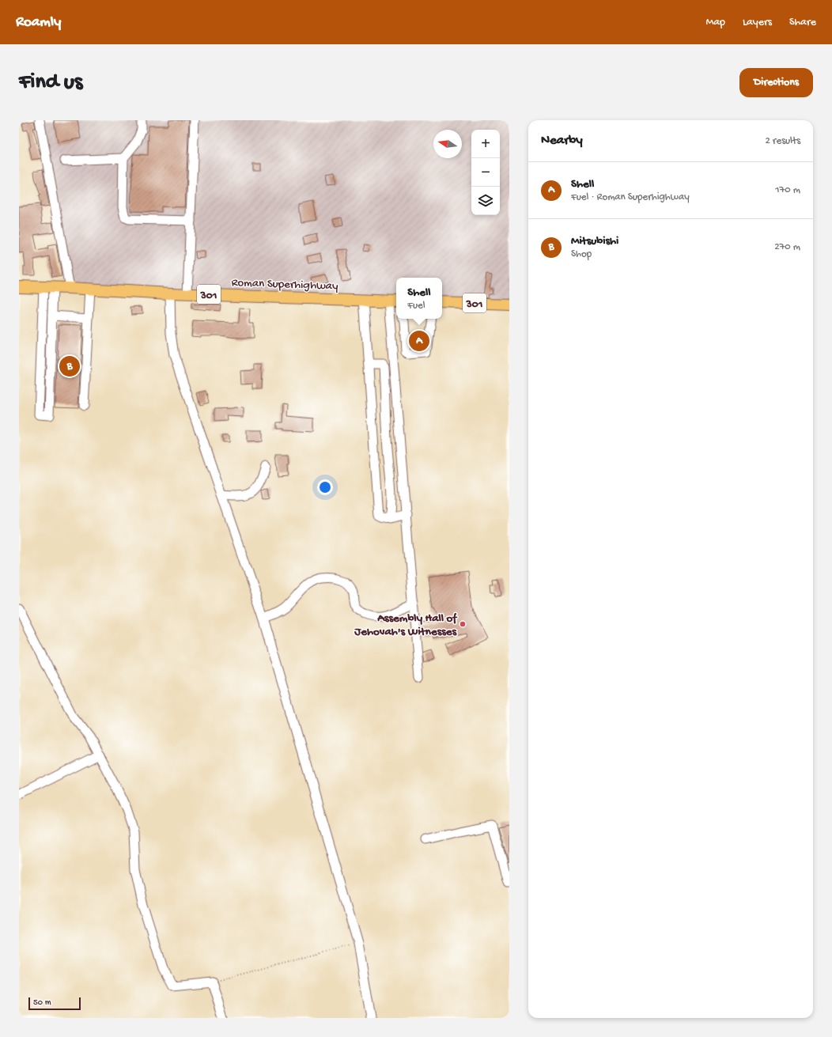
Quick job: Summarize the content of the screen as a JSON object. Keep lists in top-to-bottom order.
{
  "streets": {
    "main road": ["Roman Superhighway", "301"]
  },
  "places": ["Assembly Hall of Jehovah's Witnesses"],
  "scale_bar": "50 m",
  "north": "left",
  "page": {
    "header": "Roamly",
    "nav": ["Map", "Layers", "Share"],
    "buttons": "Directions",
    "title": "Find us",
    "heading": ["Nearby", "2 results"],
    "map_buttons": ["+", "−"],
    "list": [
      {
        "mark": "A",
        "name": "Shell",
        "note": "Fuel · Roman Superhighway",
        "value": "170 m"
      },
      {
        "mark": "B",
        "name": "Mitsubishi",
        "note": "Shop",
        "value": "270 m"
      }
    ],
    "popup": ["Shell", "Fuel"],
    "pins": ["A", "B"],
    "scale": "50 m"
  }
}
